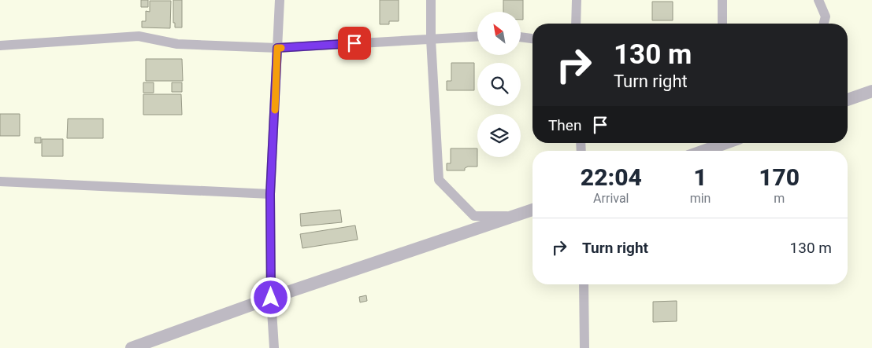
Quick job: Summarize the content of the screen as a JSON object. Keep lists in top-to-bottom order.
{
  "north": "top left",
  "page": {
    "turn": ["130 m", "Turn right"],
    "then": "Then",
    "eta": [
      "22:04",
      "Arrival",
      "1",
      "min",
      "170",
      "m"
    ],
    "list": [
      {
        "name": "Turn right",
        "value": "130 m"
      }
    ]
  }
}
